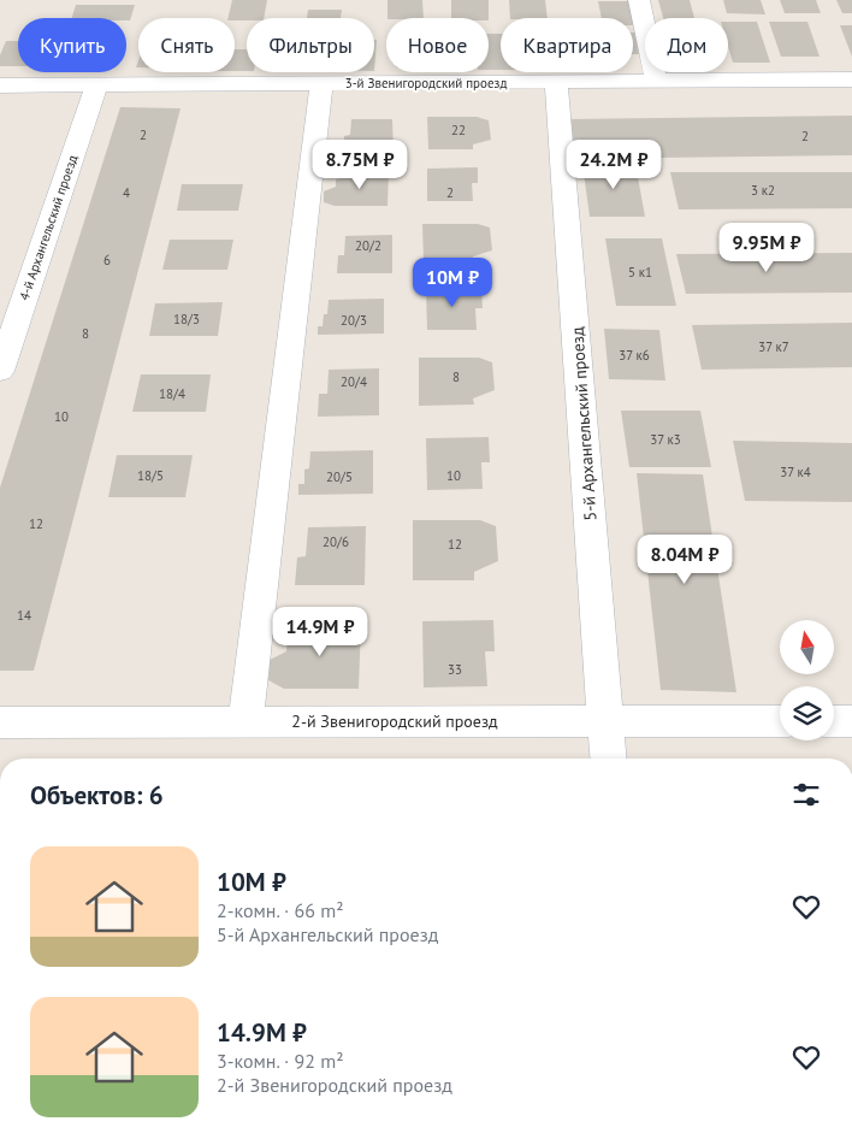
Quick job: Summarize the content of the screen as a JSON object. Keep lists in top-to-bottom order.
{
  "streets": {
    "street": [
      "3-й Звенигородский проезд",
      "4-й Архангельский проезд",
      "5-й Архангельский проезд",
      "2-й Звенигородский проезд"
    ]
  },
  "crossings": [
    ["3-й Звенигородский проезд", "4-й Архангельский проезд"],
    ["3-й Звенигородский проезд", "5-й Архангельский проезд"],
    ["5-й Архангельский проезд", "2-й Звенигородский проезд"]
  ],
  "house_numbers": [
    "22",
    "2",
    "2",
    "3 к2",
    "4",
    "2",
    "20/2",
    "6",
    "5 к1",
    "18/3",
    "20/3",
    "8",
    "37 к7",
    "37 к6",
    "8",
    "20/4",
    "18/4",
    "10",
    "37 к3",
    "37 к4",
    "18/5",
    "10",
    "20/5",
    "12",
    "20/6",
    "12",
    "14",
    "33"
  ],
  "north": "top",
  "page": {
    "chip": [
      "Купить",
      "Снять",
      "Фильтры",
      "Новое",
      "Квартира",
      "Дом"
    ],
    "price": [
      "8.75M ₽",
      "24.2M ₽",
      "9.95M ₽",
      "10M ₽",
      "8.04M ₽",
      "14.9M ₽"
    ],
    "heading": "Объектов: 6",
    "list": [
      {
        "name": "10M ₽",
        "note": "2-комн. · 66 m² · 5-й Архангельский проезд"
      },
      {
        "name": "14.9M ₽",
        "note": "3-комн. · 92 m² · 2-й Звенигородский проезд"
      }
    ]
  }
}
